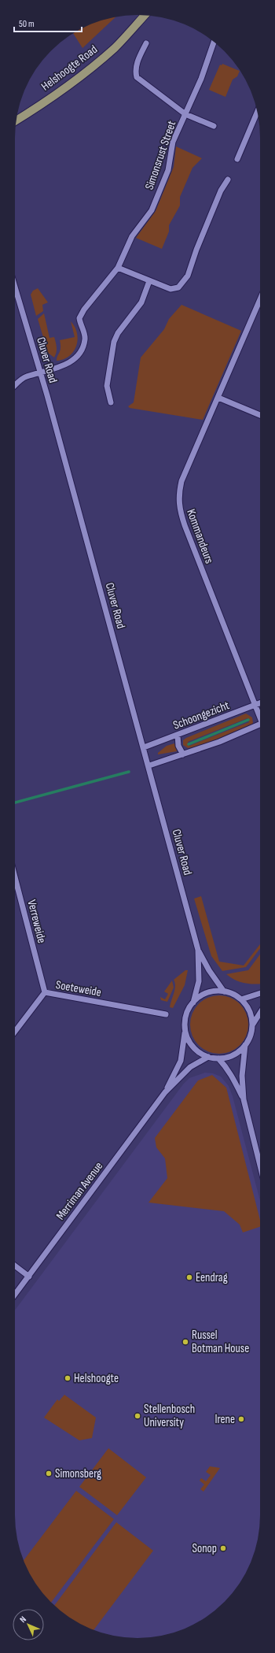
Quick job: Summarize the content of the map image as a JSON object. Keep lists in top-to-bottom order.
{
  "streets": {
    "main road": ["Helshoogte Road"],
    "street": [
      "Simonsrust Street",
      "Cluver Road",
      "Kommandeurs",
      "Schoongezicht",
      "Verreweide",
      "Soeteweide",
      "Merriman Avenue"
    ]
  },
  "crossings": [
    ["Simonsrust Street", "Cluver Road"],
    ["Cluver Road", "Schoongezicht"],
    ["Cluver Road", "Merriman Avenue"],
    ["Kommandeurs", "Schoongezicht"],
    ["Verreweide", "Soeteweide"]
  ],
  "places": [
    "Eendrag",
    "Russel Botman House",
    "Helshoogte",
    "Stellenbosch University",
    "Irene",
    "Simonsberg",
    "Sonop"
  ],
  "scale_bar": "50 m",
  "north": "top left"
}
